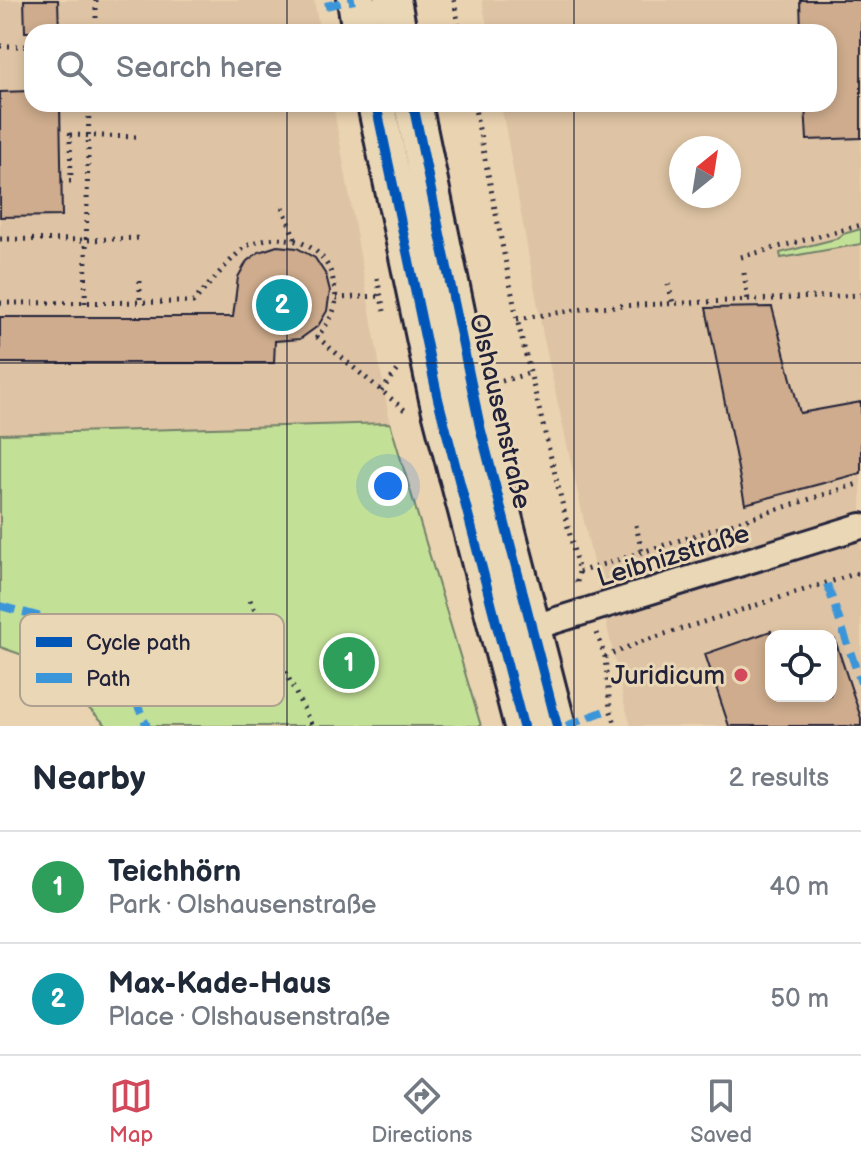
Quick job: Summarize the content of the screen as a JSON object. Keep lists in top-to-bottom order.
{
  "streets": {
    "street": ["Olshausenstraße", "Leibnizstraße"]
  },
  "crossings": [
    ["Olshausenstraße", "Leibnizstraße"]
  ],
  "places": ["Juridicum"],
  "legend": ["Cycle path", "Path"],
  "north": "top right",
  "page": {
    "search": "Search here",
    "pins": ["2", "1"],
    "heading": ["Nearby", "2 results"],
    "list": [
      {
        "mark": "1",
        "name": "Teichhörn",
        "note": "Park · Olshausenstraße",
        "value": "40 m"
      },
      {
        "mark": "2",
        "name": "Max-Kade-Haus",
        "note": "Place · Olshausenstraße",
        "value": "50 m"
      }
    ],
    "nav": ["Map", "Directions", "Saved"]
  }
}
